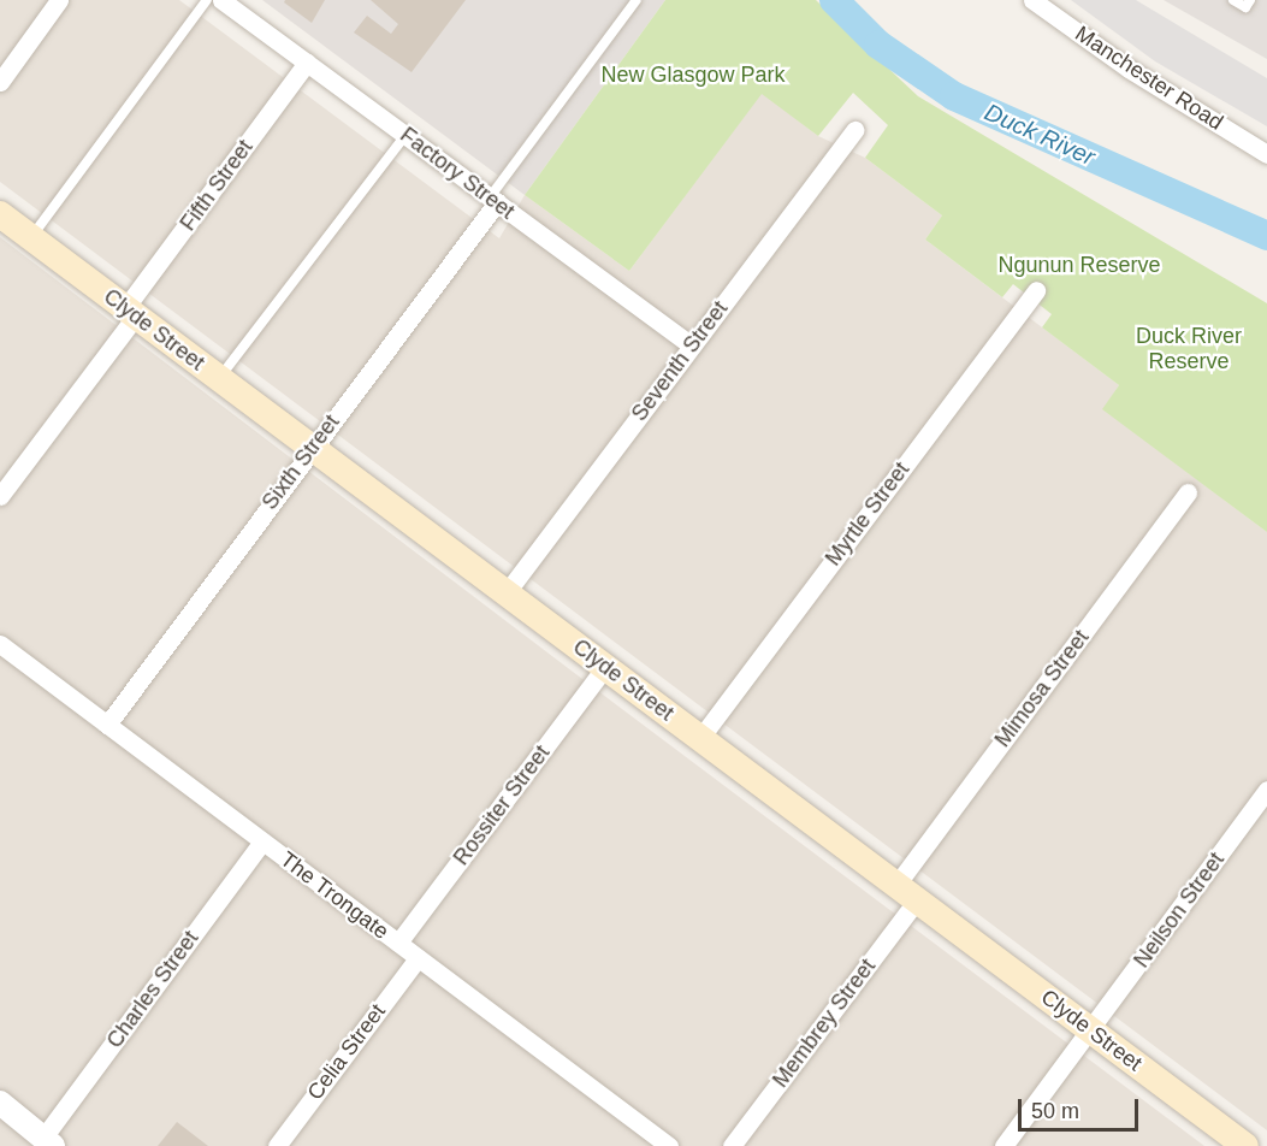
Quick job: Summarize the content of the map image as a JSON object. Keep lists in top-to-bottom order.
{
  "streets": {
    "main road": ["Clyde Street"],
    "street": [
      "Manchester Road",
      "Factory Street",
      "Fifth Street",
      "Seventh Street",
      "Sixth Street",
      "Myrtle Street",
      "Mimosa Street",
      "Rossiter Street",
      "The Trongate",
      "Neilson Street",
      "Charles Street",
      "Membrey Street",
      "Celia Street"
    ]
  },
  "crossings": [
    ["Factory Street", "Fifth Street"],
    ["Factory Street", "Seventh Street"],
    ["Factory Street", "Sixth Street"],
    ["Fifth Street", "Clyde Street"],
    ["Clyde Street", "Seventh Street"],
    ["Clyde Street", "Sixth Street"],
    ["Clyde Street", "Myrtle Street"],
    ["Clyde Street", "Mimosa Street"],
    ["Clyde Street", "Rossiter Street"],
    ["Clyde Street", "Neilson Street"],
    ["Clyde Street", "Membrey Street"],
    ["Sixth Street", "The Trongate"],
    ["Mimosa Street", "Membrey Street"],
    ["Rossiter Street", "The Trongate"],
    ["The Trongate", "Charles Street"],
    ["The Trongate", "Celia Street"]
  ],
  "water": ["Duck River"],
  "parks": ["New Glasgow Park", "Ngunun Reserve", "Duck River Reserve"],
  "scale_bar": "50 m"
}
